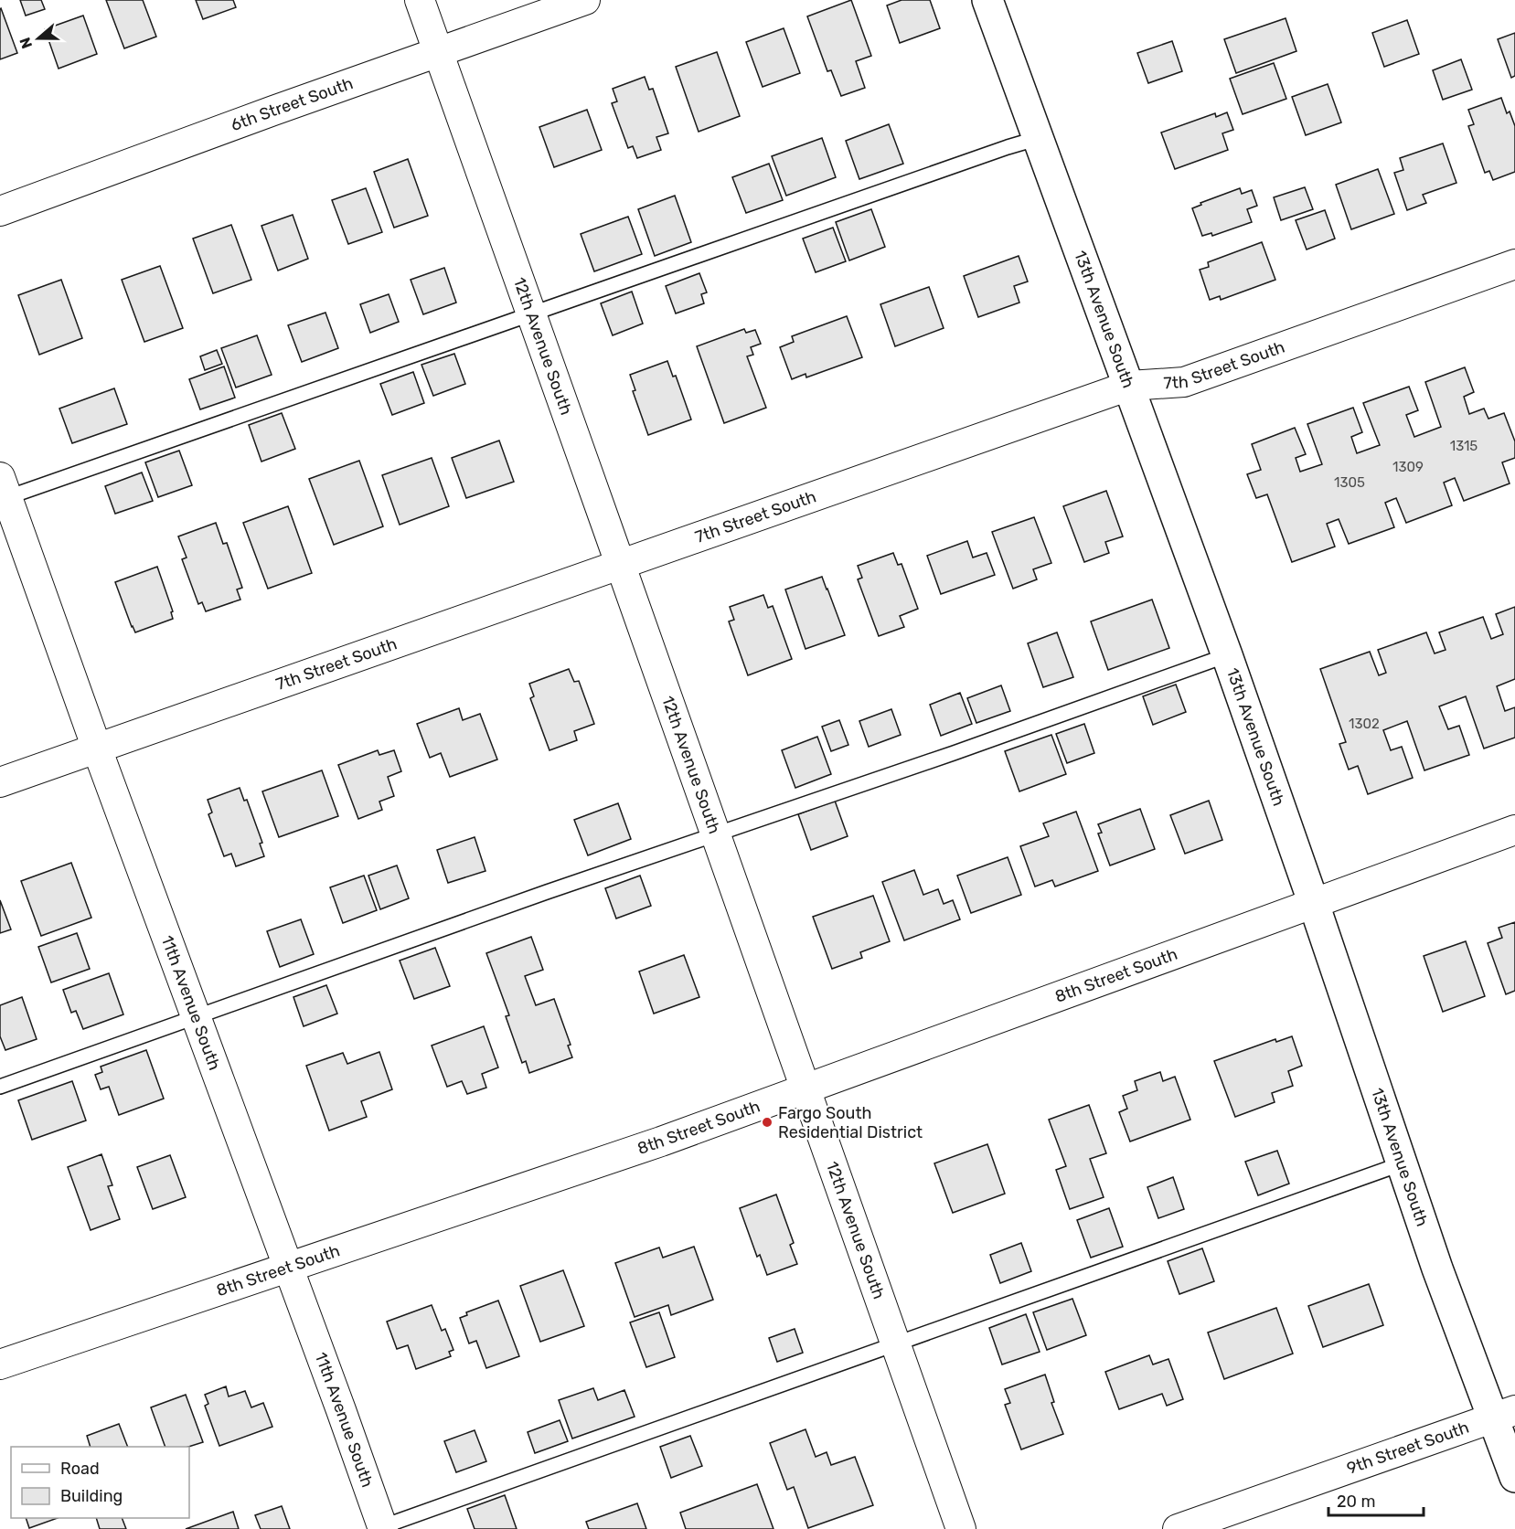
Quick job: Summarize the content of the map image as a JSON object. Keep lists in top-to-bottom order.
{
  "streets": {
    "street": [
      "6th Street South",
      "13th Avenue South",
      "12th Avenue South",
      "7th Street South",
      "8th Street South",
      "11th Avenue South",
      "9th Street South"
    ]
  },
  "crossings": [
    ["6th Street South", "12th Avenue South"],
    ["13th Avenue South", "7th Street South"],
    ["13th Avenue South", "8th Street South"],
    ["13th Avenue South", "9th Street South"],
    ["12th Avenue South", "7th Street South"],
    ["12th Avenue South", "8th Street South"],
    ["7th Street South", "11th Avenue South"],
    ["8th Street South", "11th Avenue South"]
  ],
  "places": ["Fargo South Residential District"],
  "house_numbers": [
    "1315",
    "1309",
    "1305",
    "1302"
  ],
  "legend": ["Road", "Building"],
  "scale_bar": "20 m",
  "north": "left"
}
